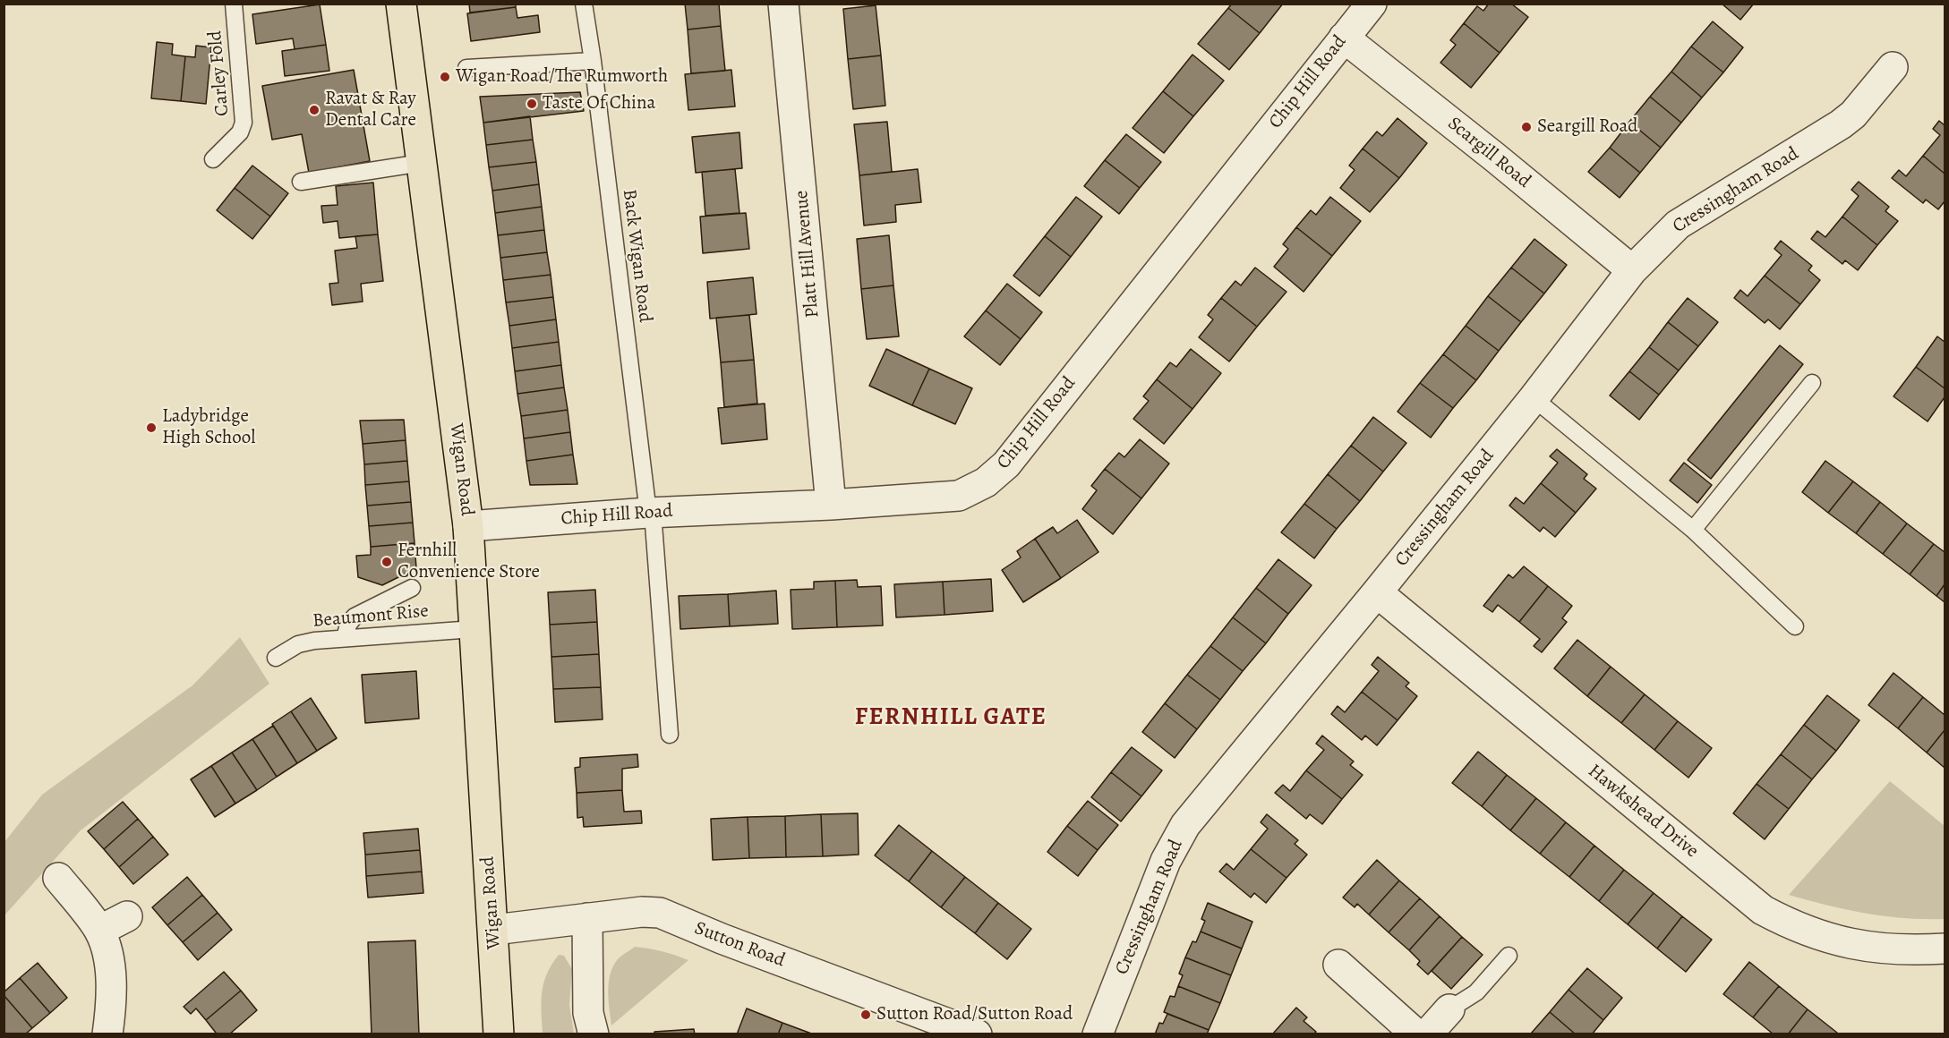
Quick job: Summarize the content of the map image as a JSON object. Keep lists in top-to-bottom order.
{
  "streets": {
    "main road": ["Wigan Road"],
    "street": [
      "Chip Hill Road",
      "Scargill Road",
      "Cressingham Road",
      "Platt Hill Avenue",
      "Hawkshead Drive",
      "Sutton Road"
    ],
    "lane": ["Carley Fold", "Back Wigan Road", "Beaumont Rise"]
  },
  "crossings": [
    ["Chip Hill Road", "Scargill Road"],
    ["Chip Hill Road", "Platt Hill Avenue"],
    ["Chip Hill Road", "Back Wigan Road"],
    ["Chip Hill Road", "Wigan Road"],
    ["Scargill Road", "Cressingham Road"],
    ["Cressingham Road", "Hawkshead Drive"],
    ["Wigan Road", "Beaumont Rise"],
    ["Wigan Road", "Sutton Road"]
  ],
  "districts": ["FERNHILL GATE"],
  "places": [
    "Wigan Road/The Rumworth",
    "Taste Of China",
    "Ravat & Ray Dental Care",
    "Seargill Road",
    "Ladybridge High School",
    "Fernhill Convenience Store",
    "Sutton Road/Sutton Road"
  ]
}
